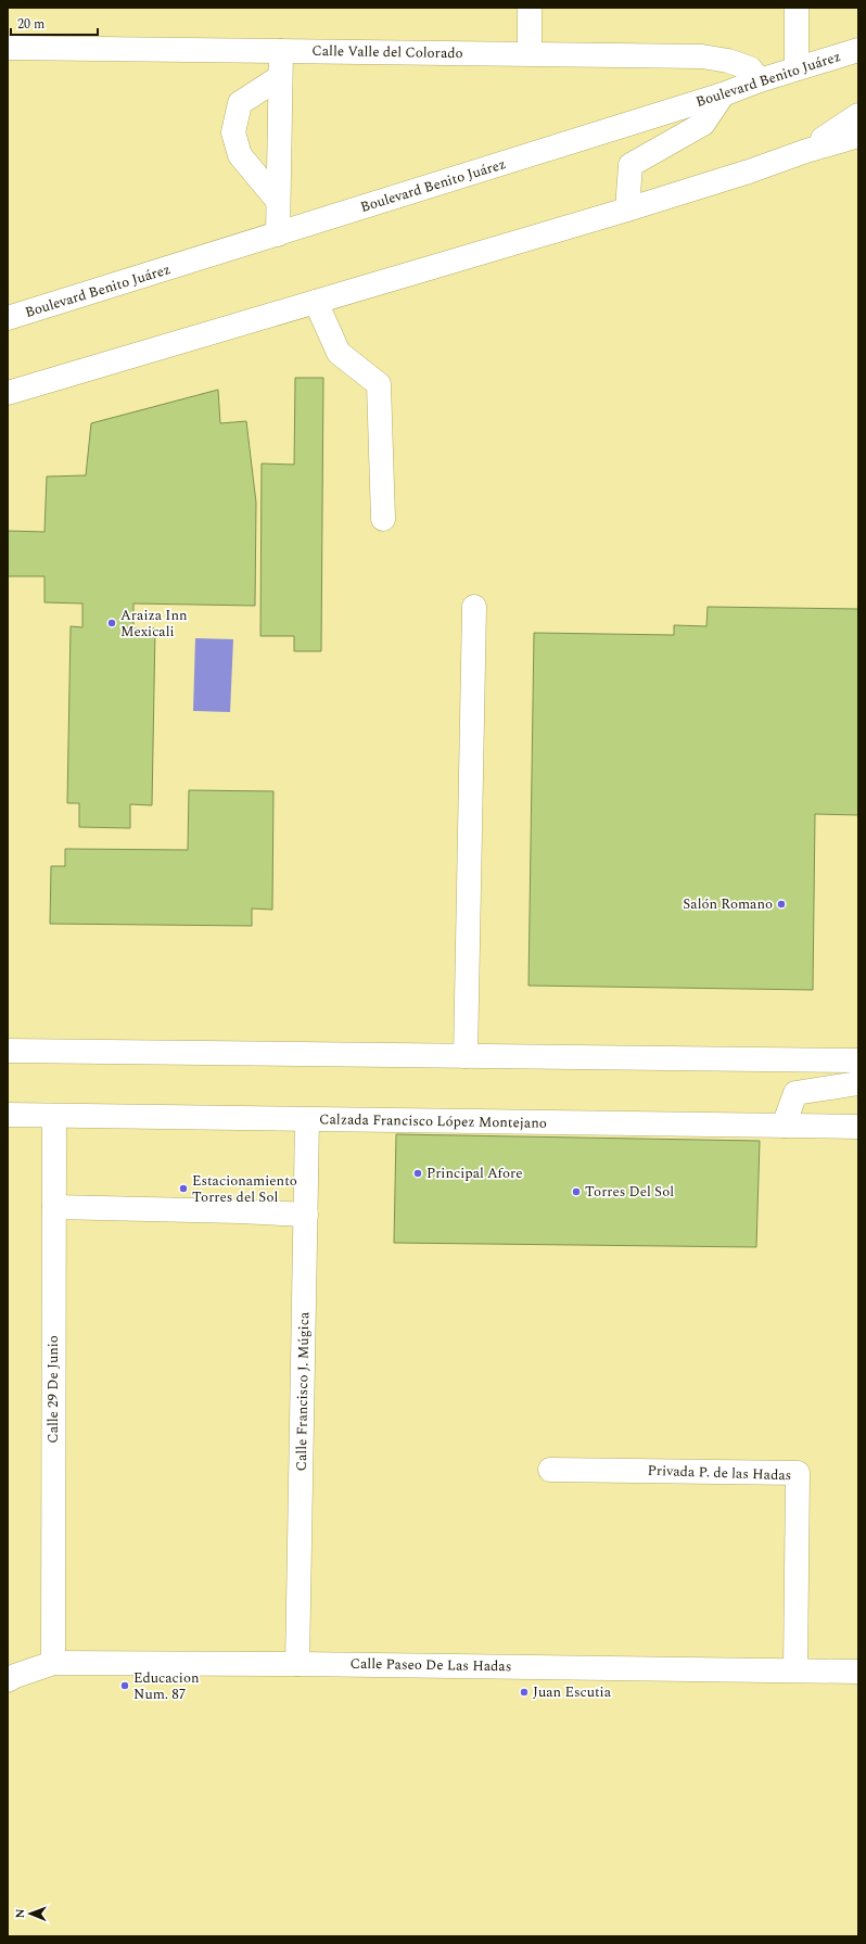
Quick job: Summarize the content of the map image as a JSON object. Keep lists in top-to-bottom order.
{
  "streets": {
    "main road": [
      "Calle Valle del Colorado",
      "Boulevard Benito Juárez",
      "Calzada Francisco López Montejano",
      "Calle 29 De Junio",
      "Calle Francisco J. Múgica",
      "Privada P. de las Hadas",
      "Calle Paseo De Las Hadas"
    ]
  },
  "crossings": [
    ["Calle Valle del Colorado", "Boulevard Benito Juárez"],
    ["Calzada Francisco López Montejano", "Calle 29 De Junio"],
    ["Calzada Francisco López Montejano", "Calle Francisco J. Múgica"],
    ["Calle 29 De Junio", "Calle Paseo De Las Hadas"],
    ["Calle Francisco J. Múgica", "Calle Paseo De Las Hadas"],
    ["Privada P. de las Hadas", "Calle Paseo De Las Hadas"]
  ],
  "places": [
    "Araiza Inn Mexicali",
    "Salón Romano",
    "Principal Afore",
    "Estacionamiento Torres del Sol",
    "Torres Del Sol",
    "Educacion Num. 87",
    "Juan Escutia"
  ],
  "scale_bar": "20 m",
  "north": "left"
}
